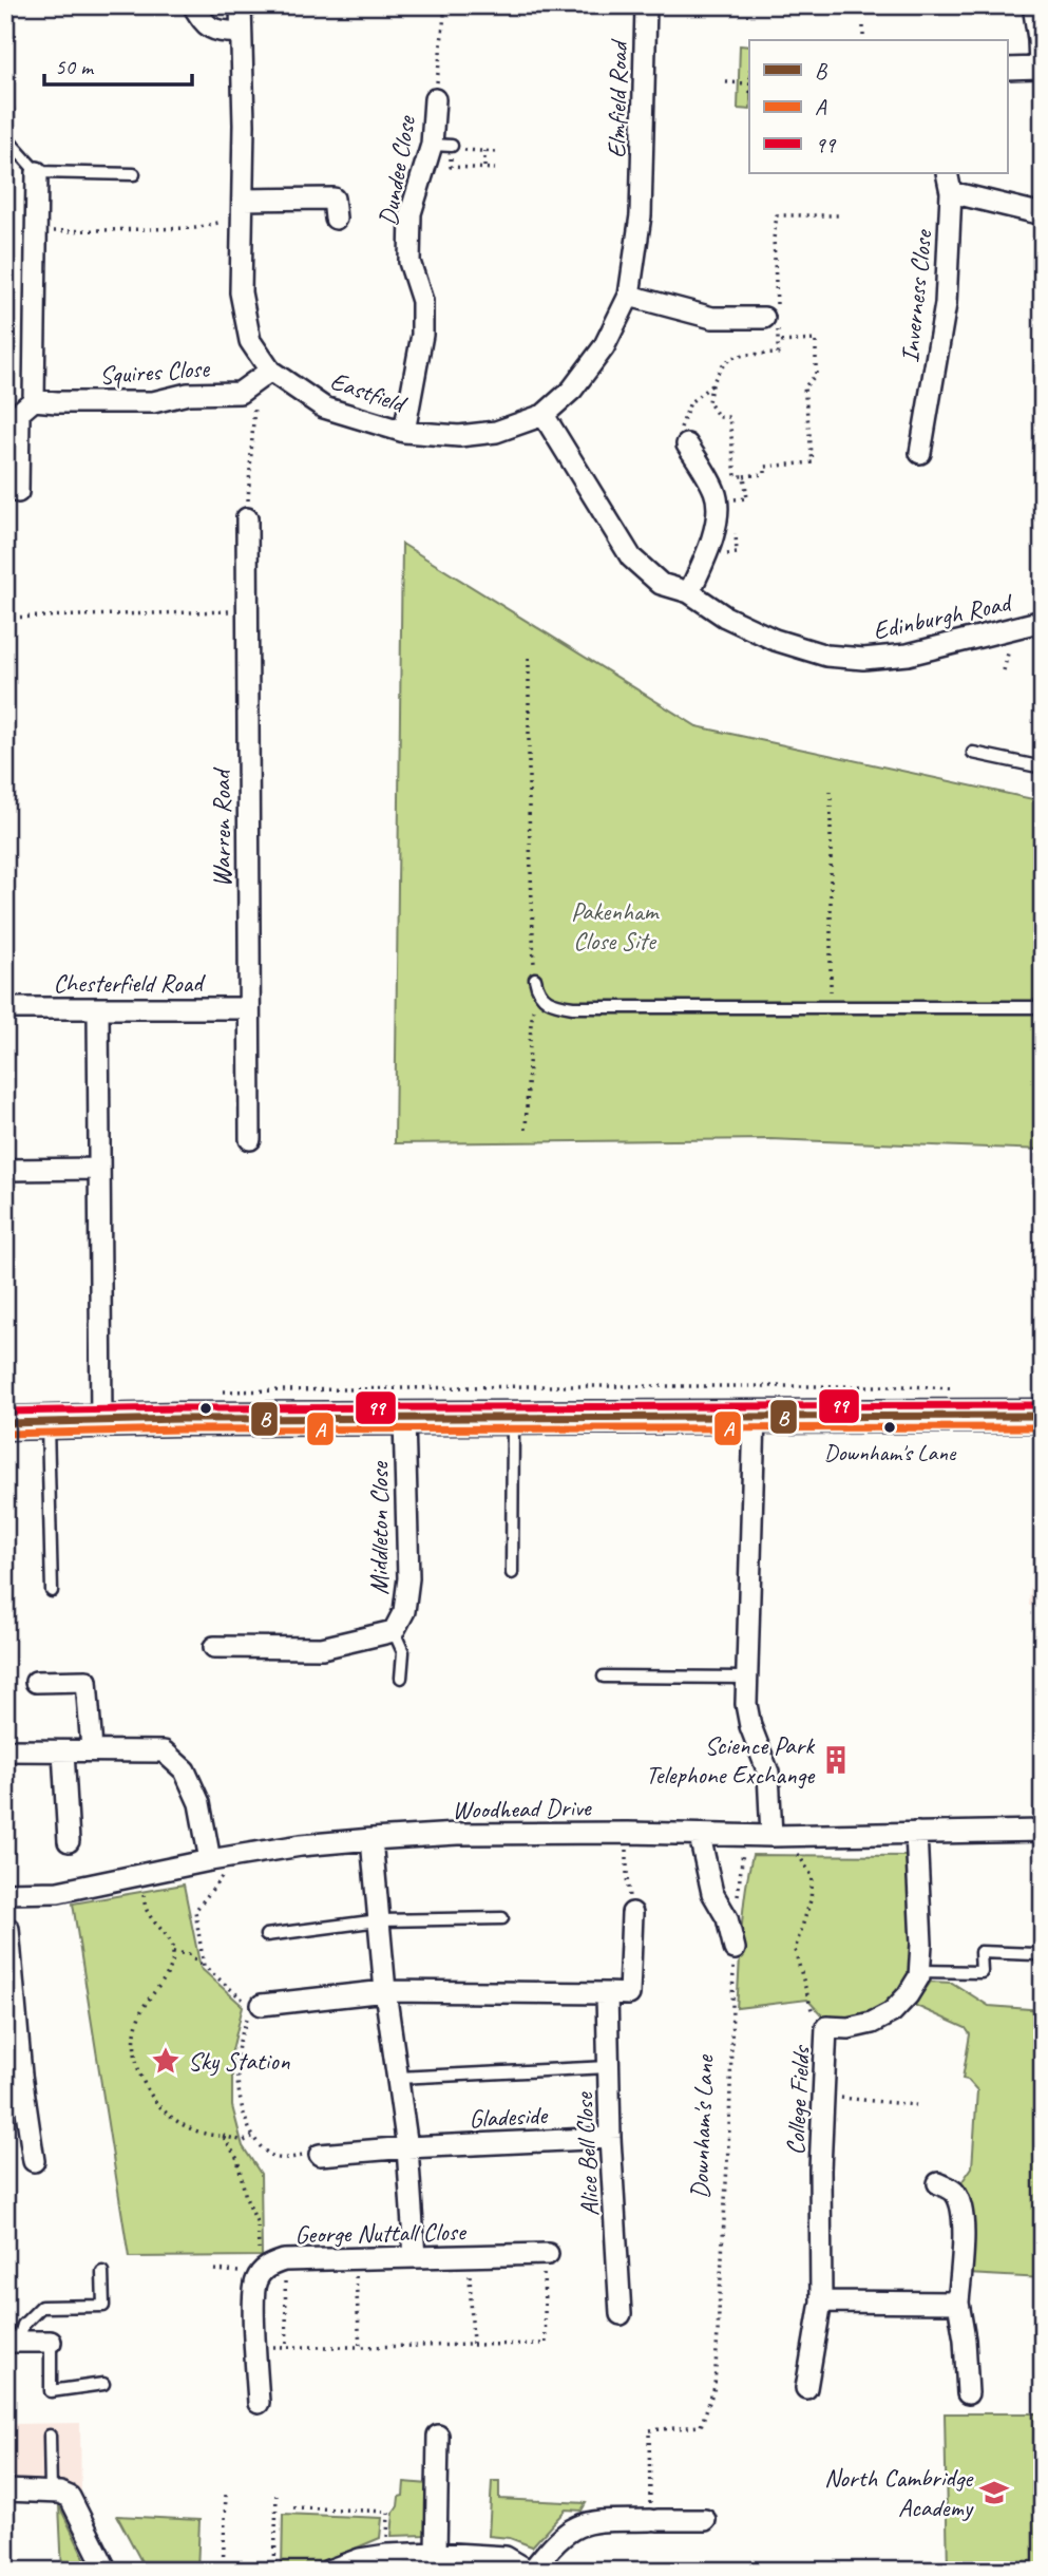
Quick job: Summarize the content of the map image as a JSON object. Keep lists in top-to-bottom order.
{
  "streets": {
    "street": [
      "Elmfield Road",
      "Dundee Close",
      "Inverness Close",
      "Squires Close",
      "Eastfield",
      "Edinburgh Road",
      "Warren Road",
      "Chesterfield Road",
      "Middleton Close",
      "Woodhead Drive",
      "College Fields",
      "Gladeside",
      "Alice Bell Close",
      "George Nuttall Close"
    ],
    "path": ["Downham's Lane"]
  },
  "crossings": [
    ["Elmfield Road", "Eastfield"],
    ["Dundee Close", "Eastfield"],
    ["Squires Close", "Eastfield"],
    ["Warren Road", "Chesterfield Road"],
    ["Gladeside", "Alice Bell Close"]
  ],
  "parks": ["Pakenham Close Site"],
  "places": {
    "other": ["Downham's Lane"],
    "building": ["Science Park Telephone Exchange"],
    "place": ["Sky Station"],
    "school or university": ["North Cambridge Academy"]
  },
  "lines": ["transit line 99", "transit line B", "transit line A"],
  "legend": ["B", "A", "99"],
  "scale_bar": "50 m"
}
